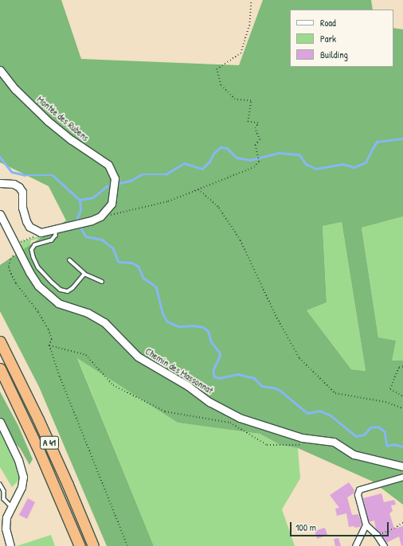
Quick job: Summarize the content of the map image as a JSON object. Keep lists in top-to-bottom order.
{
  "streets": {
    "highway": ["A 41"],
    "street": ["Montée des Rubens", "Chemin des Massonnat"]
  },
  "legend": ["Road", "Park", "Building"],
  "scale_bar": "100 m"
}
